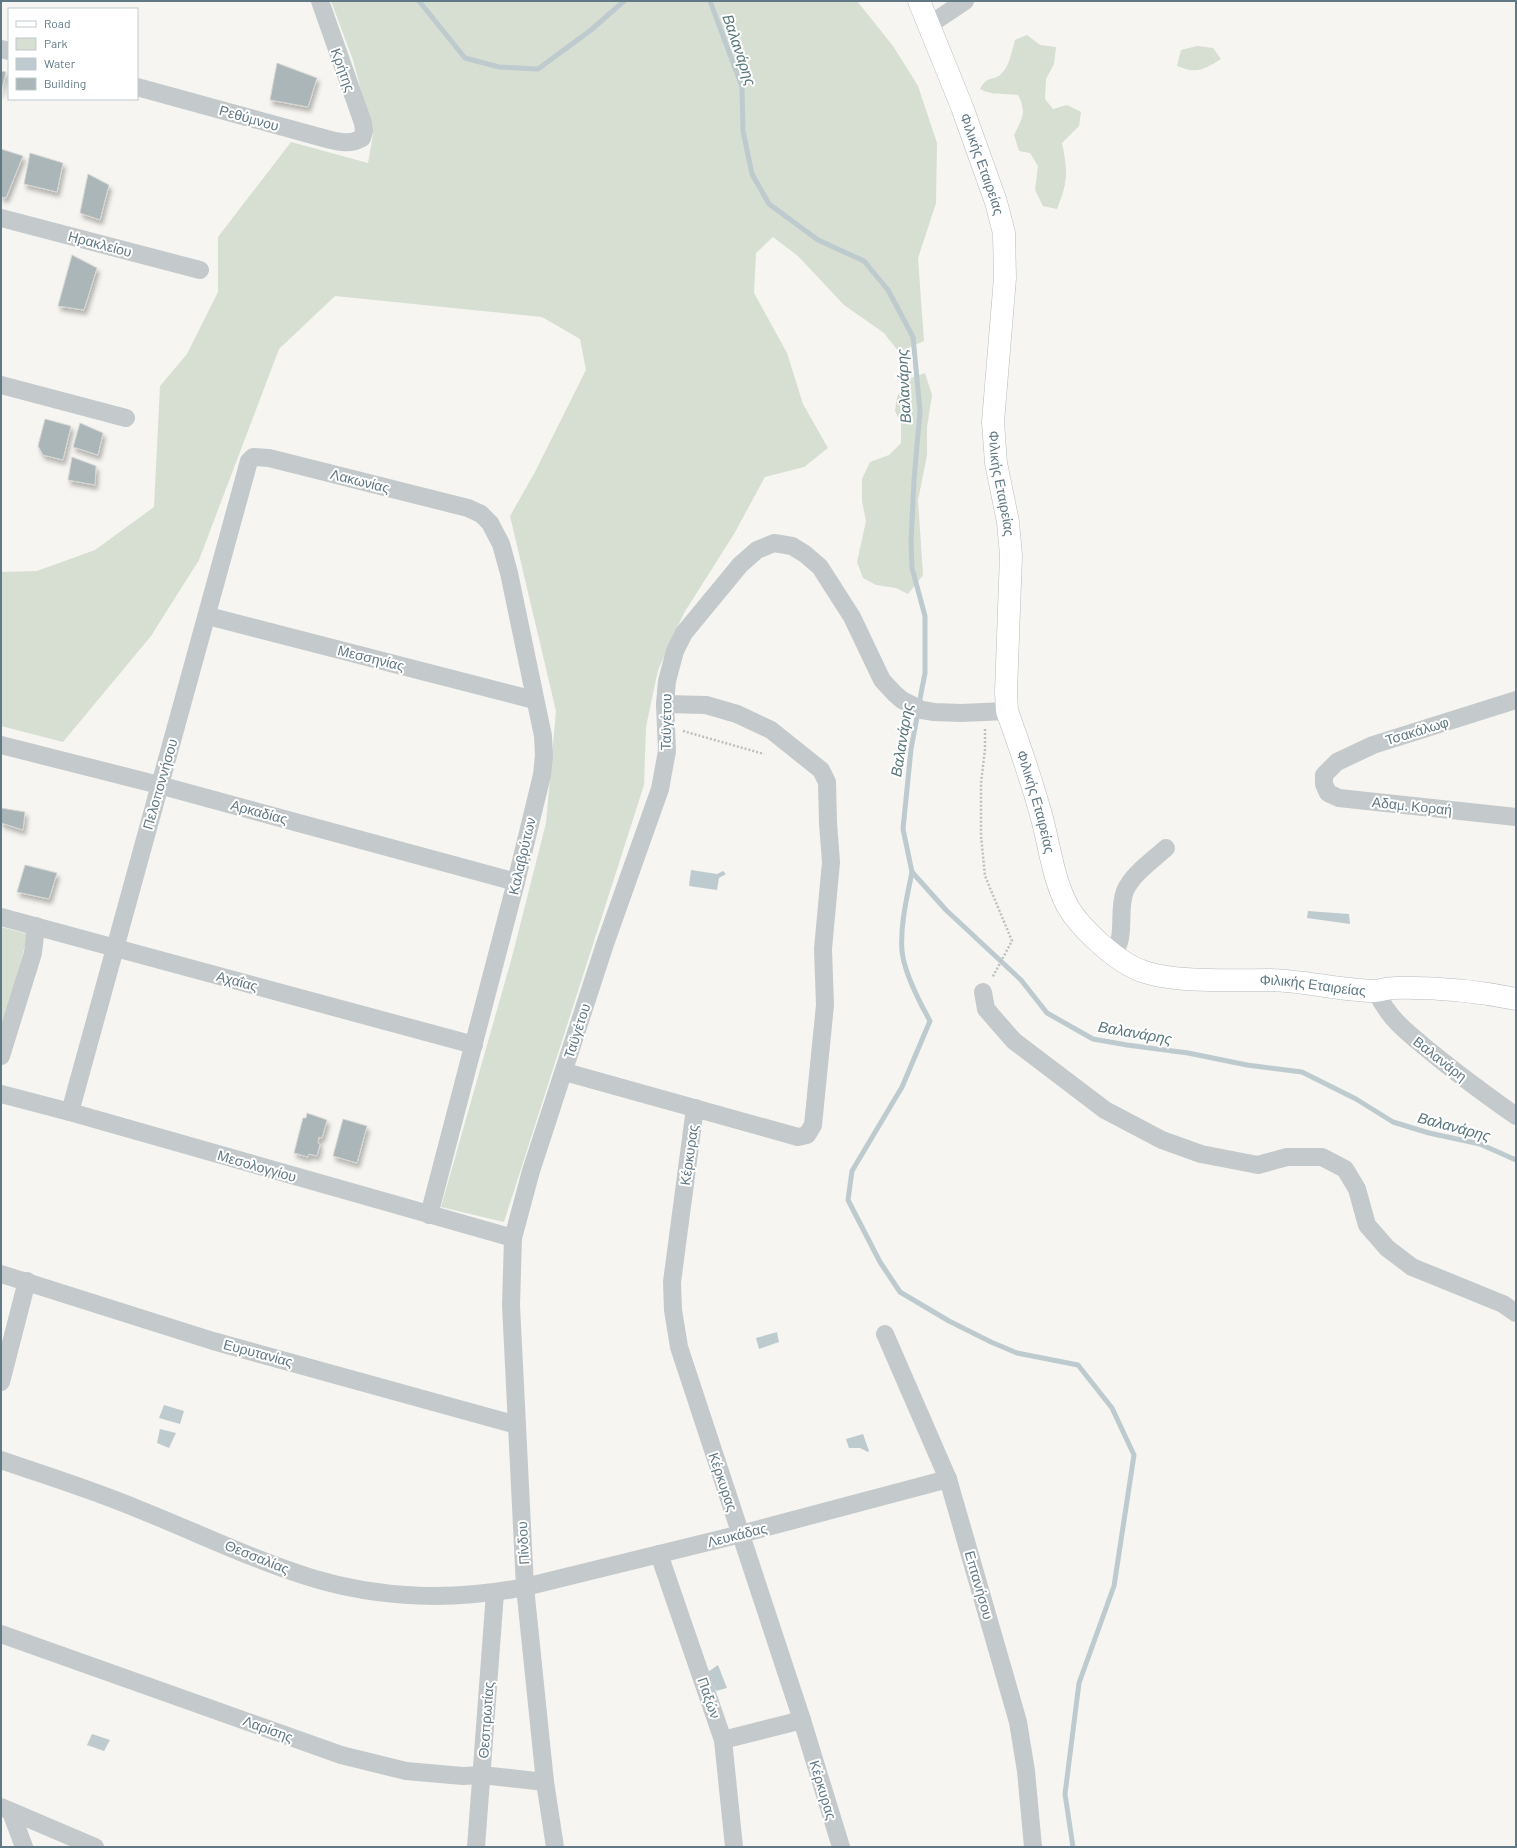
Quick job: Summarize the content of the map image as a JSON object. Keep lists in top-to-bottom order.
{
  "streets": {
    "main road": ["Φιλικής Εταιρείας"],
    "street": [
      "Κρήτης",
      "Ρεθύμνου",
      "Ηρακλείου",
      "Λακωνίας",
      "Μεσσηνίας",
      "Ταϋγέτου",
      "Τσακάλωφ",
      "Πελοποννήσου",
      "Αδαμ. Κοραή",
      "Αρκαδίας",
      "Καλαβρύτων",
      "Αχαΐας",
      "Βαλανάρη",
      "Κέρκυρας",
      "Μεσολογγίου",
      "Ευρυτανίας",
      "Λευκάδας",
      "Πίνδου",
      "Θεσσαλίας",
      "Επτανήσου",
      "Παξών",
      "Θεσπρωτίας",
      "Λαρίσης"
    ]
  },
  "crossings": [
    ["Κρήτης", "Ρεθύμνου"],
    ["Φιλικής Εταιρείας", "Ταϋγέτου"],
    ["Φιλικής Εταιρείας", "Βαλανάρη"],
    ["Λακωνίας", "Πελοποννήσου"],
    ["Λακωνίας", "Καλαβρύτων"],
    ["Μεσσηνίας", "Πελοποννήσου"],
    ["Μεσσηνίας", "Καλαβρύτων"],
    ["Ταϋγέτου", "Μεσολογγίου"],
    ["Ταϋγέτου", "Πίνδου"],
    ["Τσακάλωφ", "Αδαμ. Κοραή"],
    ["Πελοποννήσου", "Αρκαδίας"],
    ["Πελοποννήσου", "Αχαΐας"],
    ["Πελοποννήσου", "Μεσολογγίου"],
    ["Αρκαδίας", "Καλαβρύτων"],
    ["Καλαβρύτων", "Αχαΐας"],
    ["Καλαβρύτων", "Μεσολογγίου"],
    ["Κέρκυρας", "Λευκάδας"],
    ["Μεσολογγίου", "Πίνδου"],
    ["Ευρυτανίας", "Πίνδου"],
    ["Λευκάδας", "Πίνδου"],
    ["Λευκάδας", "Θεσσαλίας"],
    ["Λευκάδας", "Επτανήσου"],
    ["Λευκάδας", "Παξών"],
    ["Πίνδου", "Θεσσαλίας"],
    ["Πίνδου", "Λαρίσης"],
    ["Θεσσαλίας", "Θεσπρωτίας"],
    ["Θεσπρωτίας", "Λαρίσης"]
  ],
  "water": ["Βαλανάρης"],
  "legend": [
    "Road",
    "Park",
    "Water",
    "Building"
  ]
}
